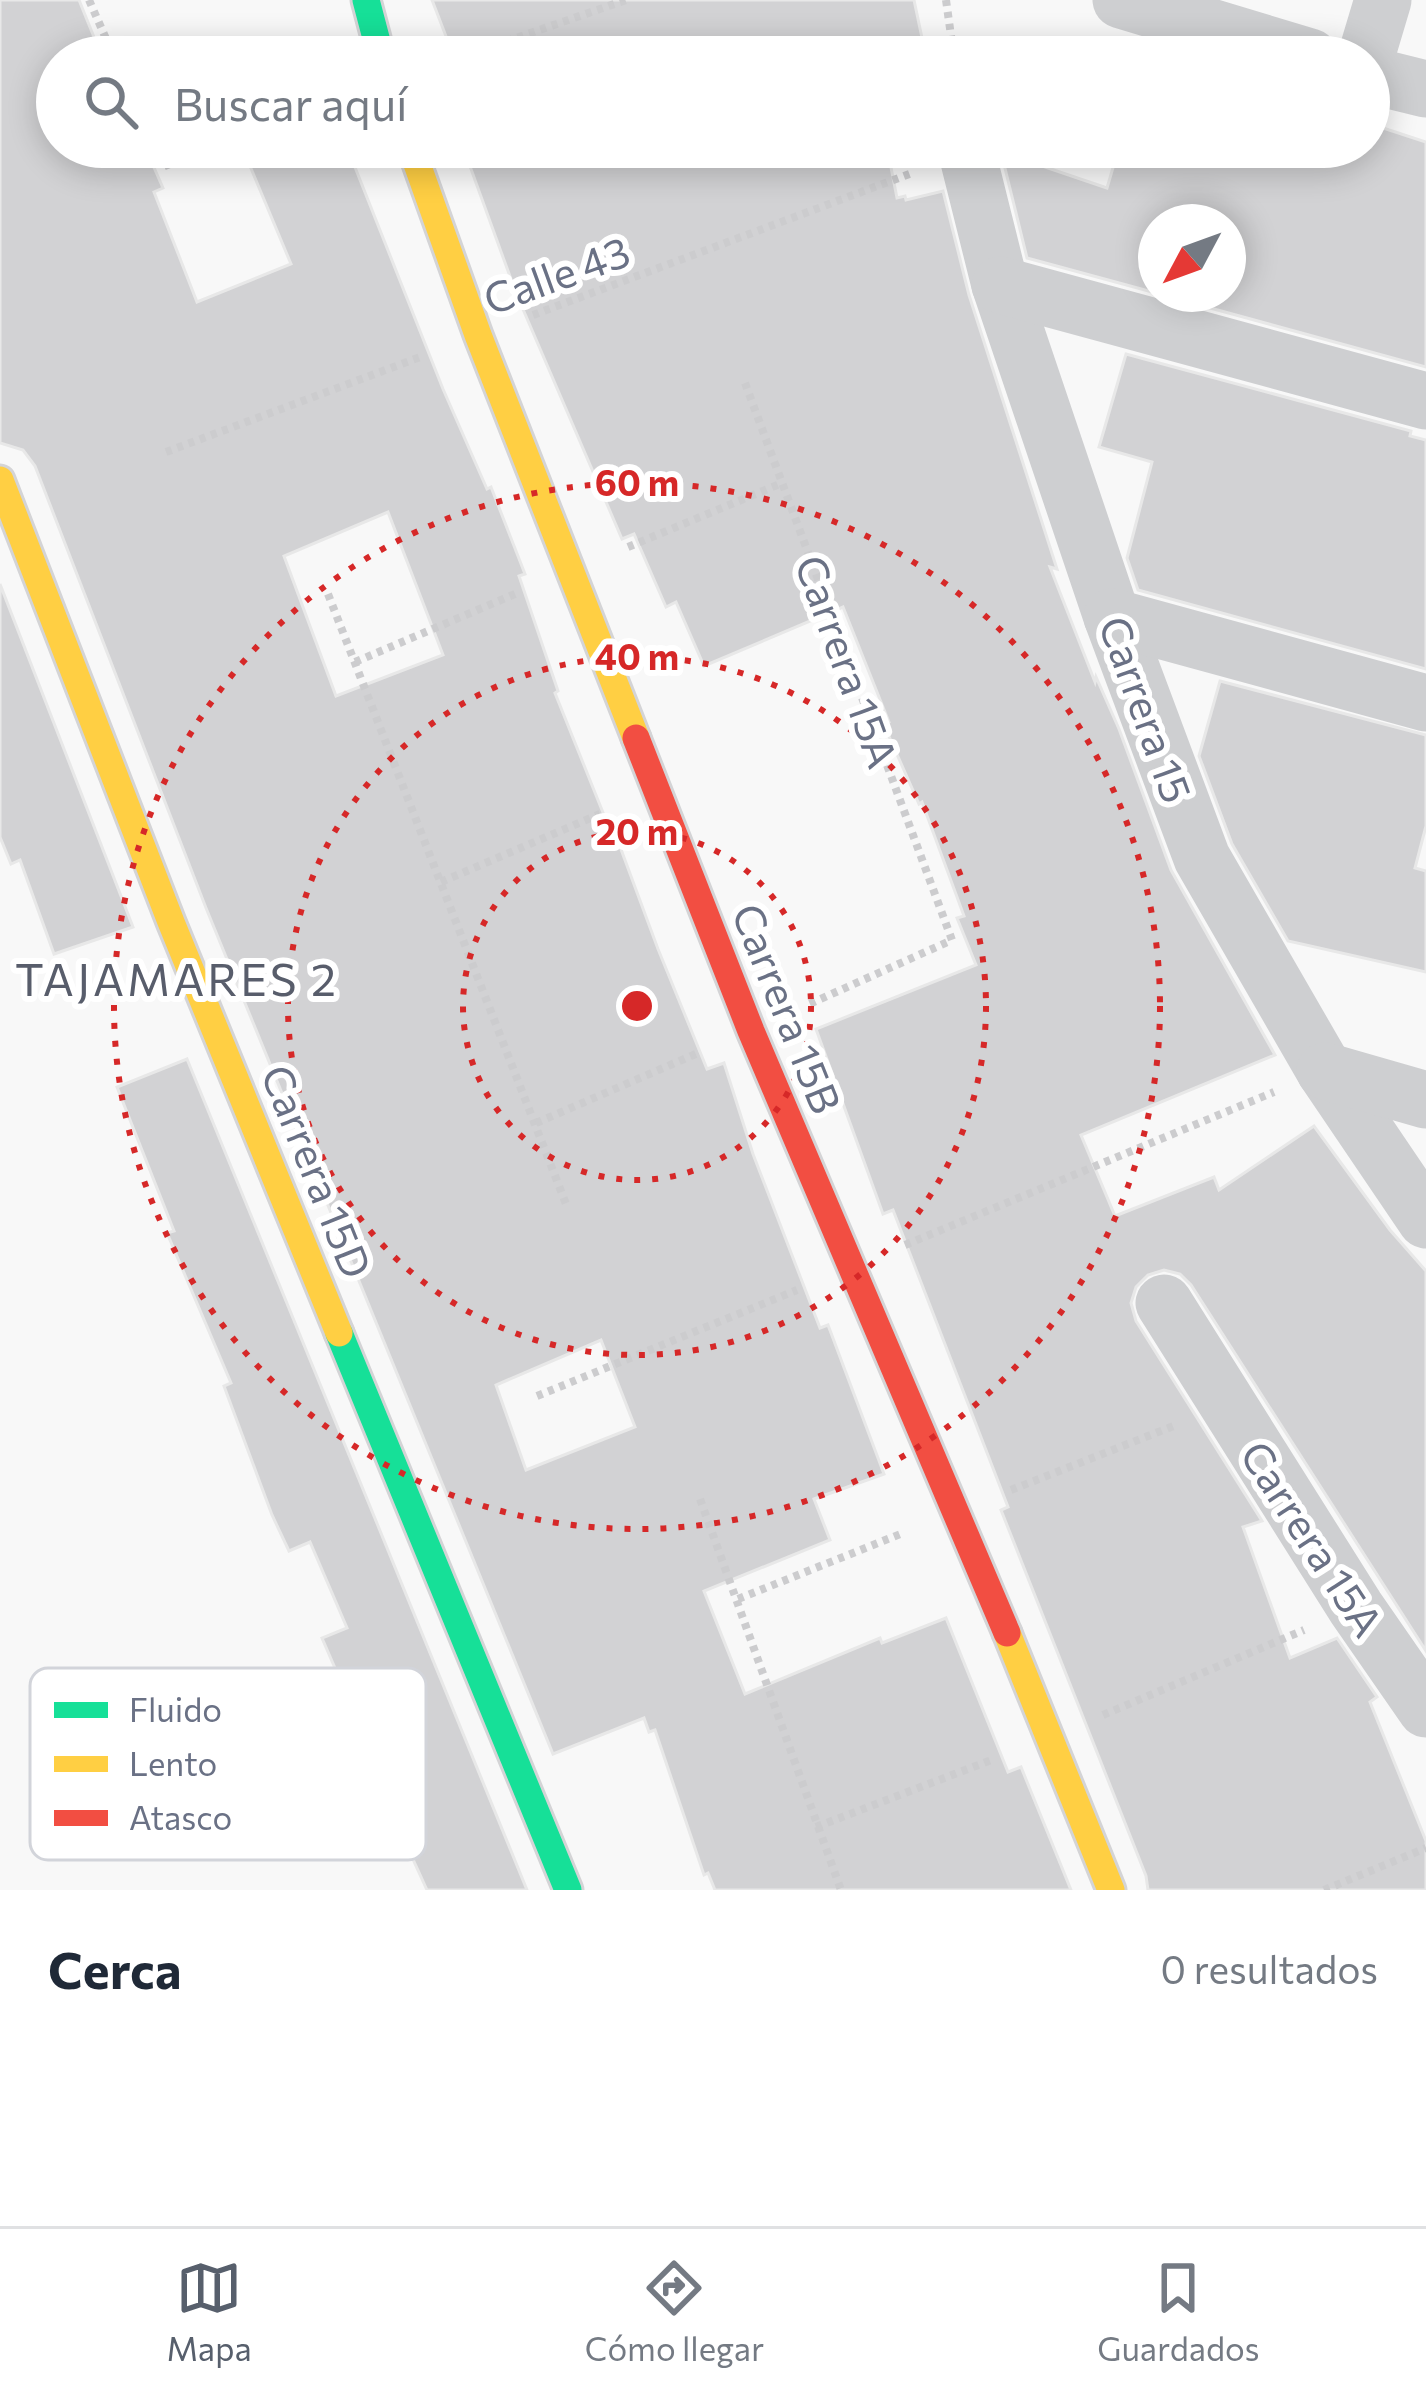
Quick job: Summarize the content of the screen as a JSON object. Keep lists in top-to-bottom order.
{
  "streets": {
    "street": [
      "Carrera 15A",
      "Carrera 15",
      "Carrera 15B",
      "Carrera 15D"
    ],
    "path": ["Calle 43"]
  },
  "crossings": [
    ["Calle 43", "Carrera 15B"]
  ],
  "districts": ["TAJAMARES 2"],
  "legend": ["Fluido", "Lento", "Atasco"],
  "north": "bottom left",
  "page": {
    "search": "Buscar aquí",
    "heading": ["Cerca", "0 resultados"],
    "nav": ["Mapa", "Cómo llegar", "Guardados"]
  },
  "rings": ["60 m", "40 m", "20 m"]
}
